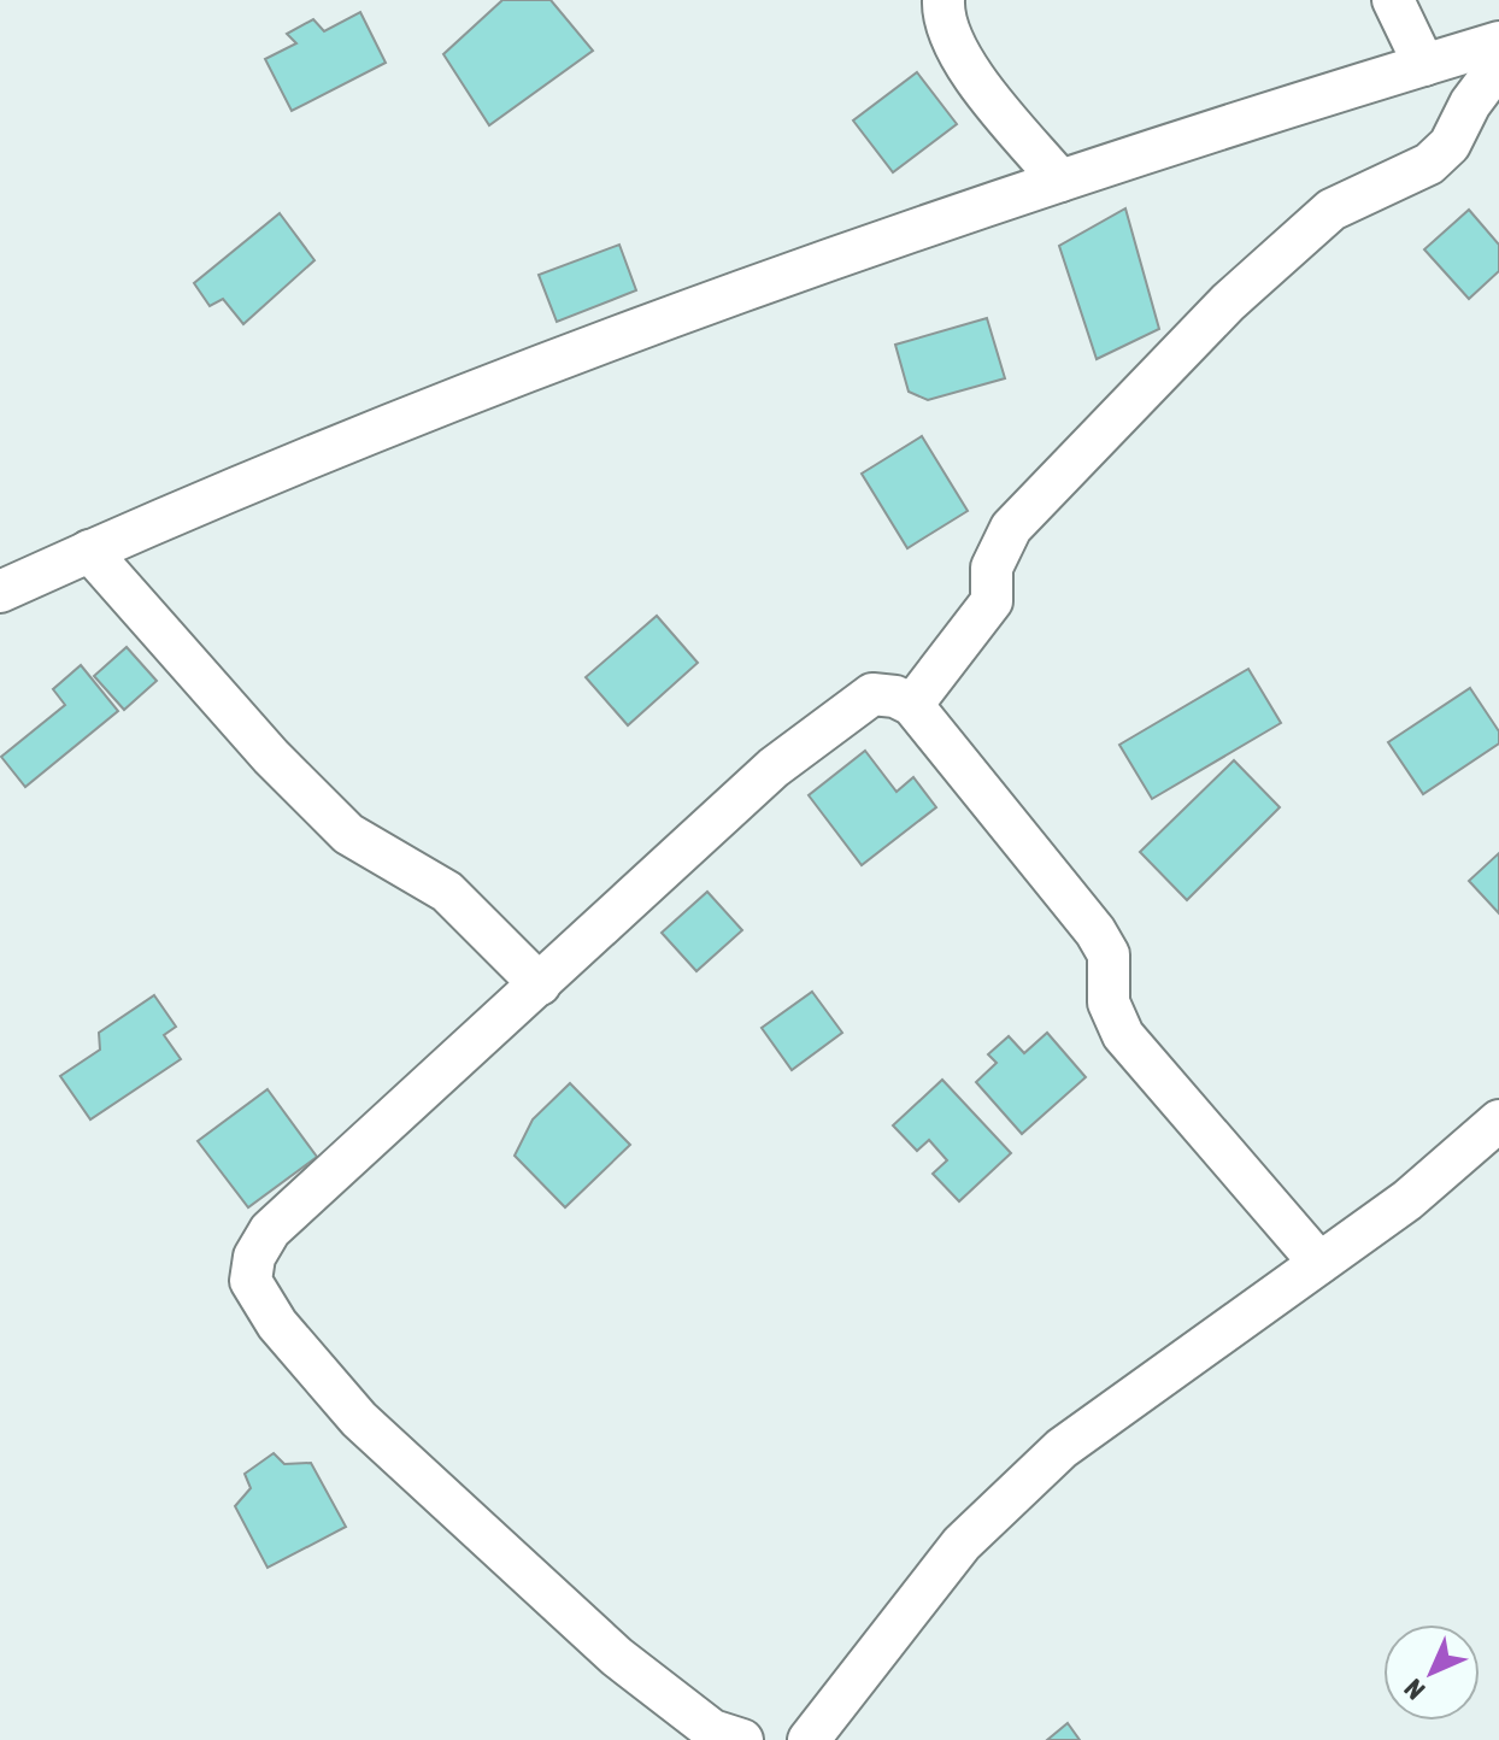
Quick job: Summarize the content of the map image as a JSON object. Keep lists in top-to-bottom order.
{
  "north": "bottom left"
}
